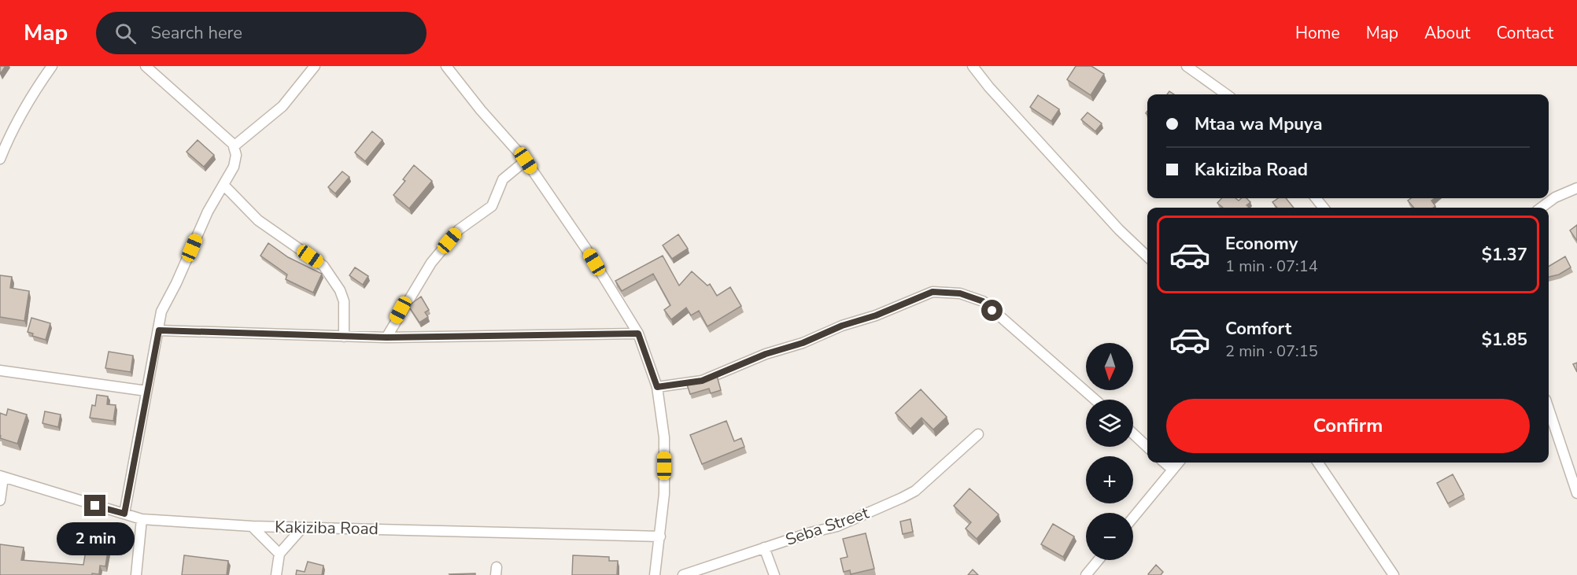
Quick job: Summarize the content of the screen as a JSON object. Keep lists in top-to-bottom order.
{
  "streets": {
    "street": ["Seba Street", "Kakiziba Road"]
  },
  "north": "bottom",
  "page": {
    "header": "Map",
    "search": "Search here",
    "nav": [
      "Home",
      "Map",
      "About",
      "Contact"
    ],
    "banner": ["Mtaa wa Mpuya", "Kakiziba Road"],
    "list": [
      {
        "name": "Economy",
        "note": "1 min · 07:14",
        "value": "$1.37"
      },
      {
        "name": "Comfort",
        "note": "2 min · 07:15",
        "value": "$1.85"
      }
    ],
    "map_buttons": ["+", "−"],
    "buttons": "Confirm",
    "bubble": "2 min"
  }
}
